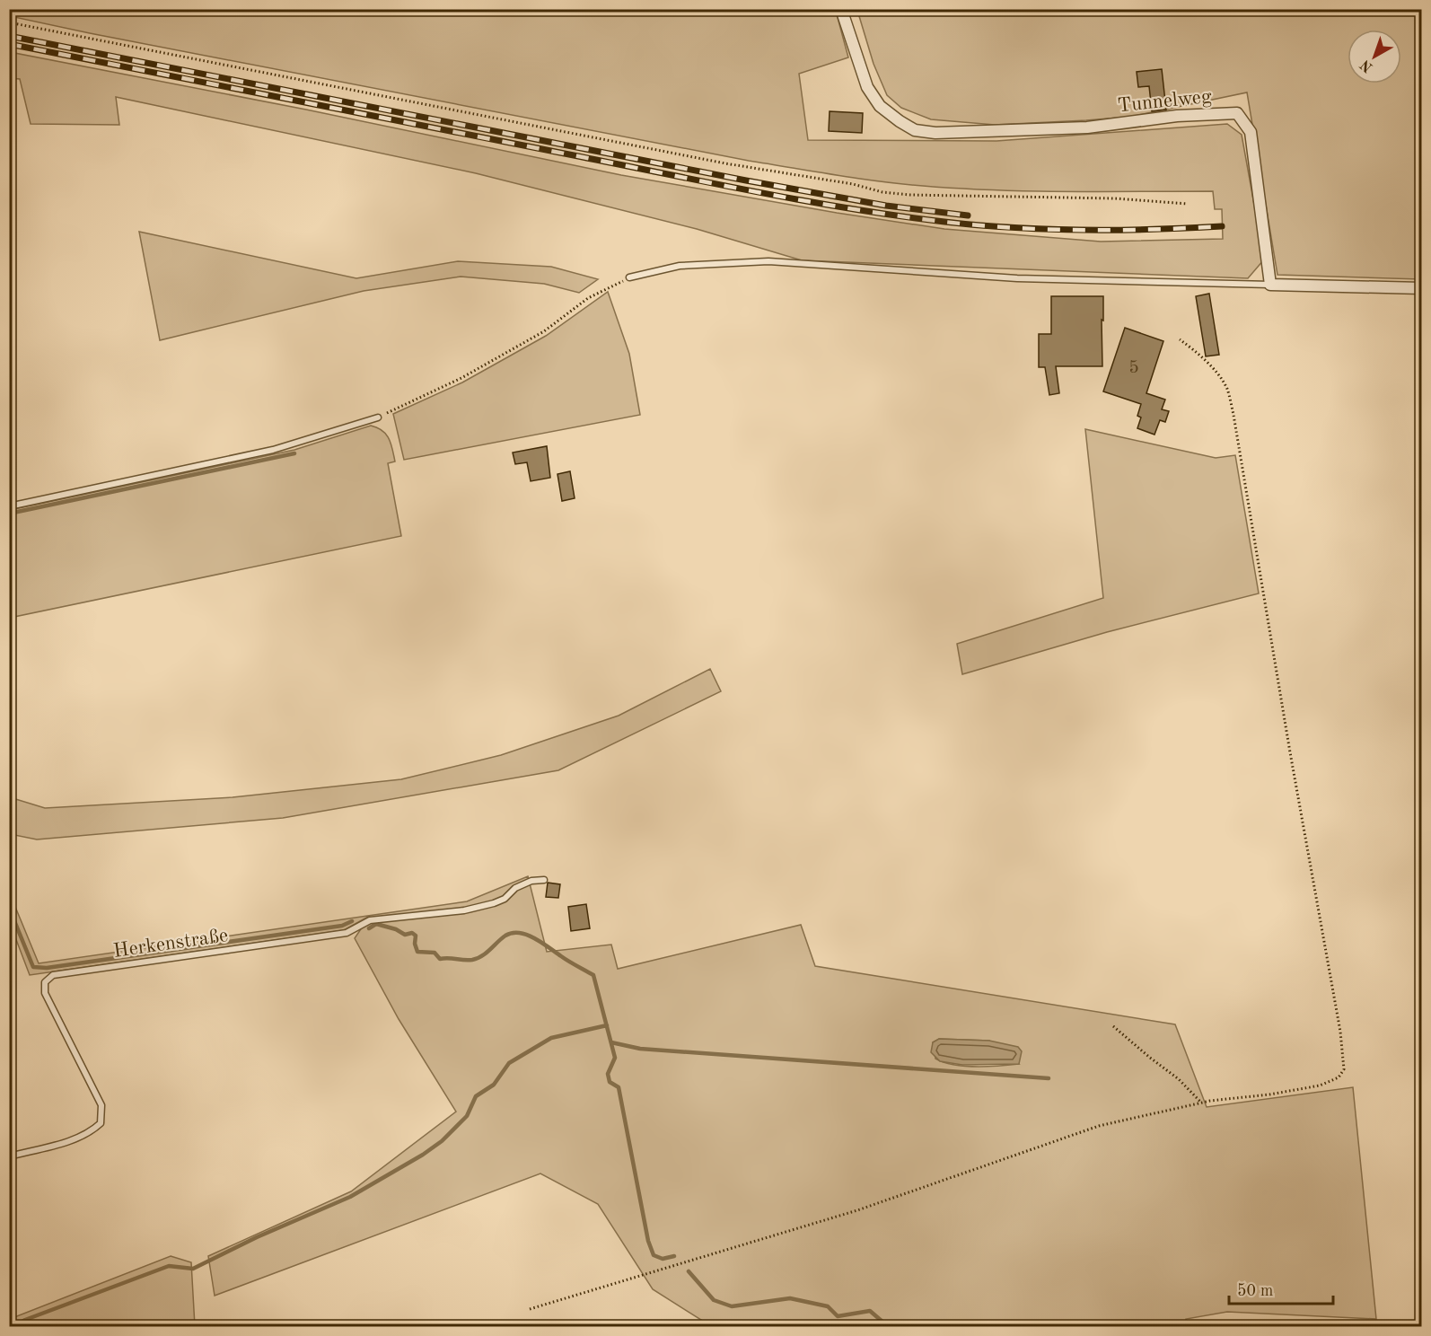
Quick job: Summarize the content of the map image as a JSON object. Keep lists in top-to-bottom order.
{
  "streets": {
    "street": ["Tunnelweg"],
    "lane": ["Herkenstraße"]
  },
  "house_numbers": ["5"],
  "scale_bar": "50 m",
  "north": "bottom left"
}
